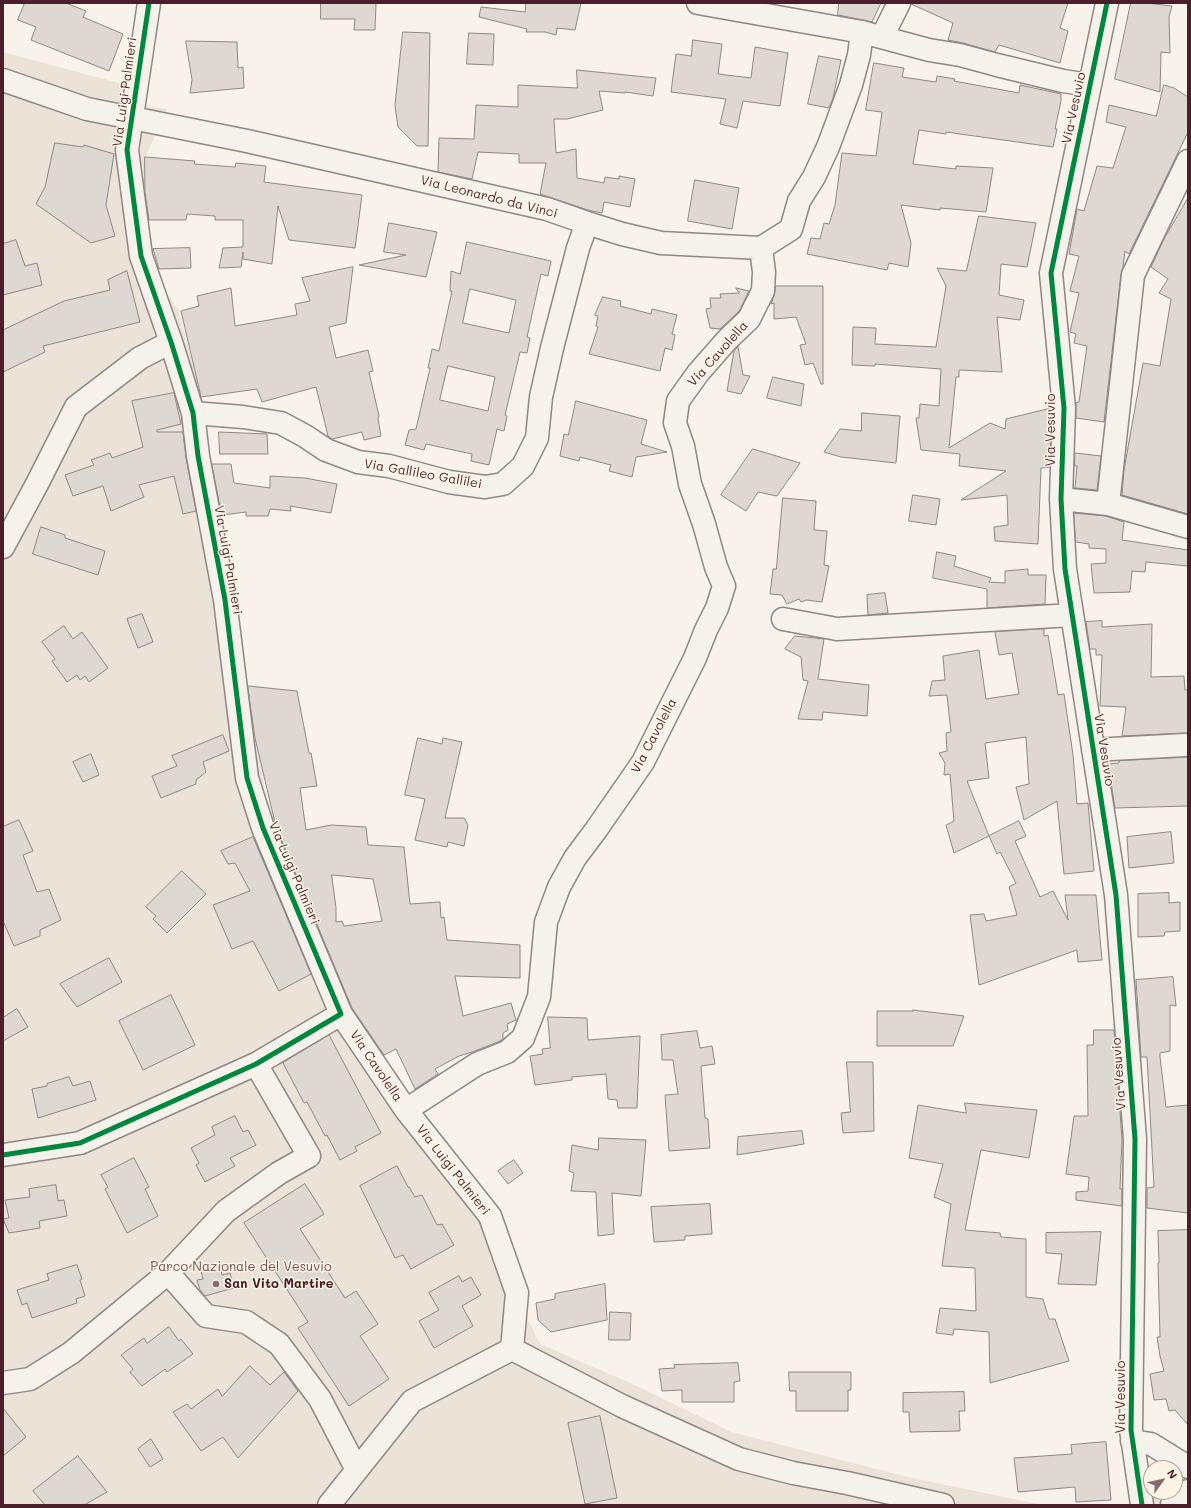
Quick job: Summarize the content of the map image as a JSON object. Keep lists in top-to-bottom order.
{
  "streets": {
    "street": [
      "Via Luigi Palmieri",
      "Via Vesuvio",
      "Via Leonardo da Vinci",
      "Via Cavolella",
      "Via Gallileo Gallilei"
    ]
  },
  "crossings": [
    ["Via Luigi Palmieri", "Via Leonardo da Vinci"],
    ["Via Luigi Palmieri", "Via Cavolella"],
    ["Via Luigi Palmieri", "Via Gallileo Gallilei"],
    ["Via Leonardo da Vinci", "Via Cavolella"],
    ["Via Leonardo da Vinci", "Via Gallileo Gallilei"]
  ],
  "parks": ["Parco Nazionale del Vesuvio"],
  "places": ["San Vito Martire"],
  "north": "top right"
}
